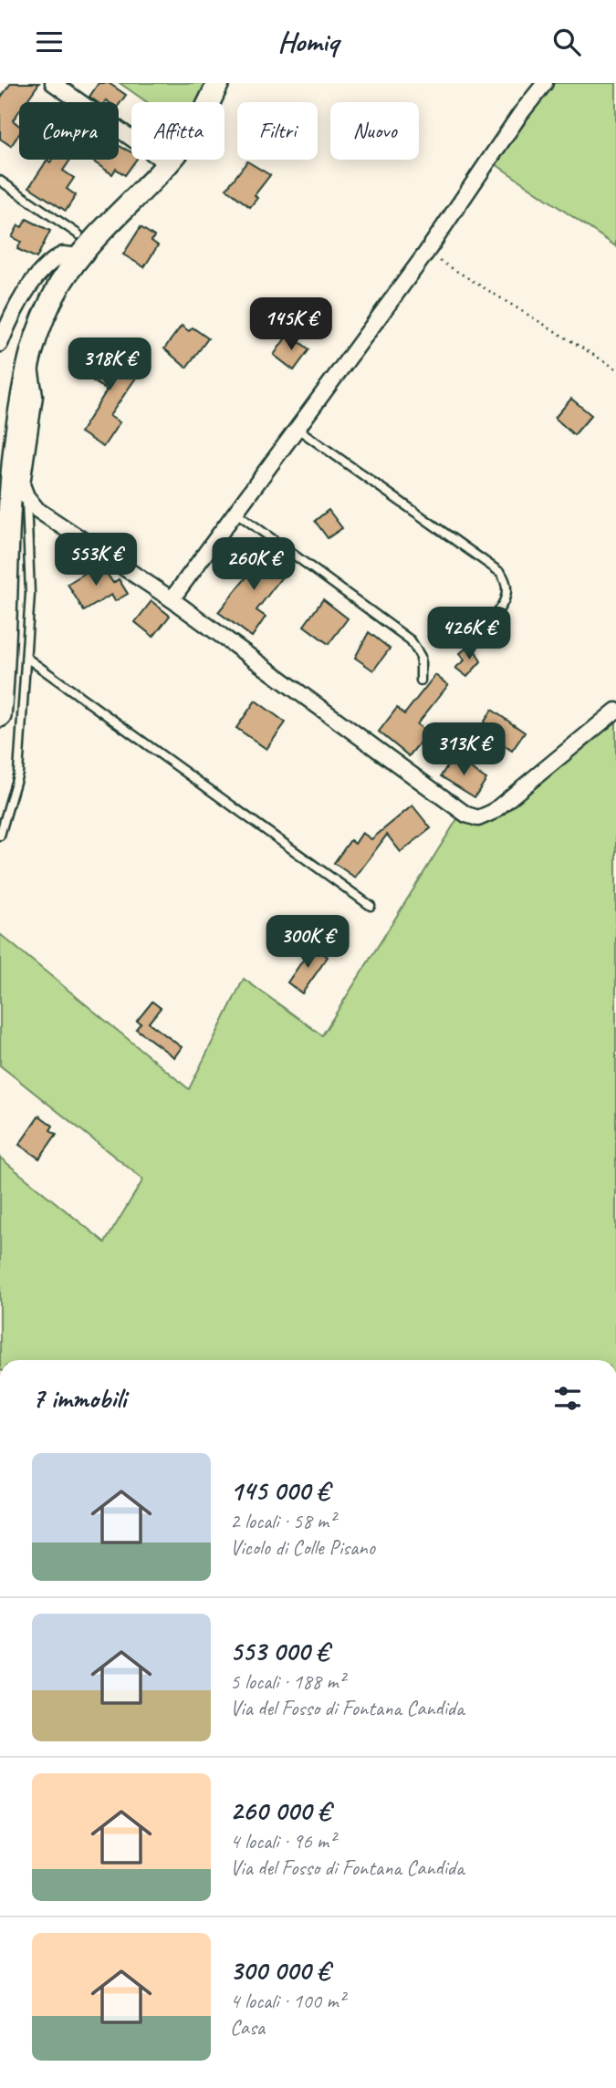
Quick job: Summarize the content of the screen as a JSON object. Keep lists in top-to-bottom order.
{
  "page": {
    "header": "Homiq",
    "chip": [
      "Compra",
      "Affitta",
      "Filtri",
      "Nuovo"
    ],
    "price": [
      "145K €",
      "318K €",
      "553K €",
      "260K €",
      "426K €",
      "313K €",
      "300K €"
    ],
    "heading": "7 immobili",
    "list": [
      {
        "name": "145 000 €",
        "note": "2 locali · 58 m² · Vicolo di Colle Pisano"
      },
      {
        "name": "553 000 €",
        "note": "5 locali · 188 m² · Via del Fosso di Fontana Candida"
      },
      {
        "name": "260 000 €",
        "note": "4 locali · 96 m² · Via del Fosso di Fontana Candida"
      },
      {
        "name": "300 000 €",
        "note": "4 locali · 100 m² · Casa"
      }
    ]
  }
}
